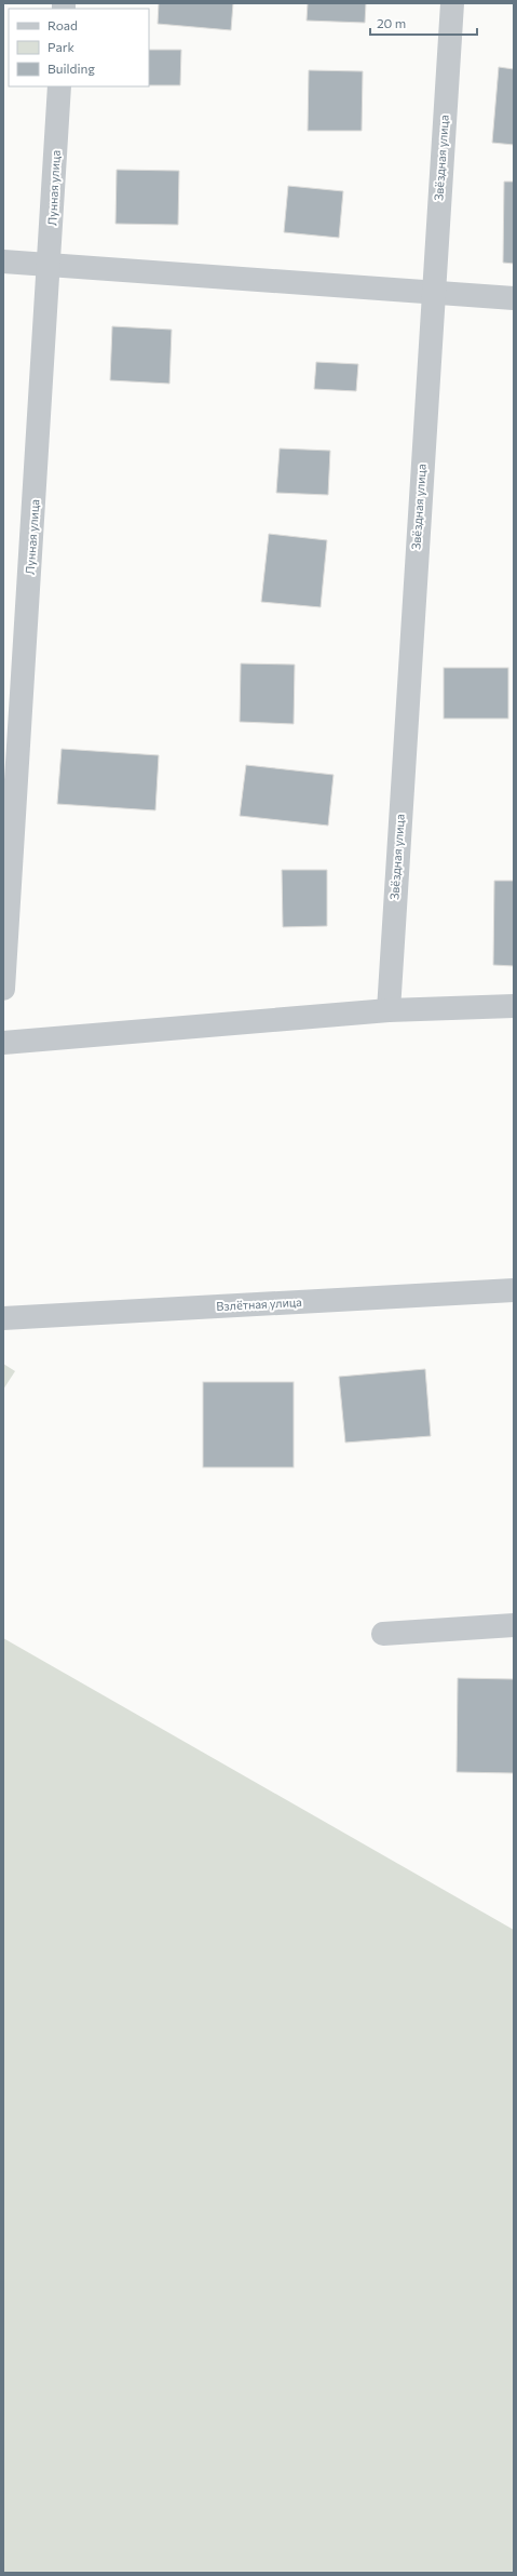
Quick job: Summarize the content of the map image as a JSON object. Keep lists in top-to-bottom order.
{
  "streets": {
    "street": ["Звёздная улица", "Лунная улица", "Взлётная улица"]
  },
  "legend": ["Road", "Park", "Building"],
  "scale_bar": "20 m"
}
